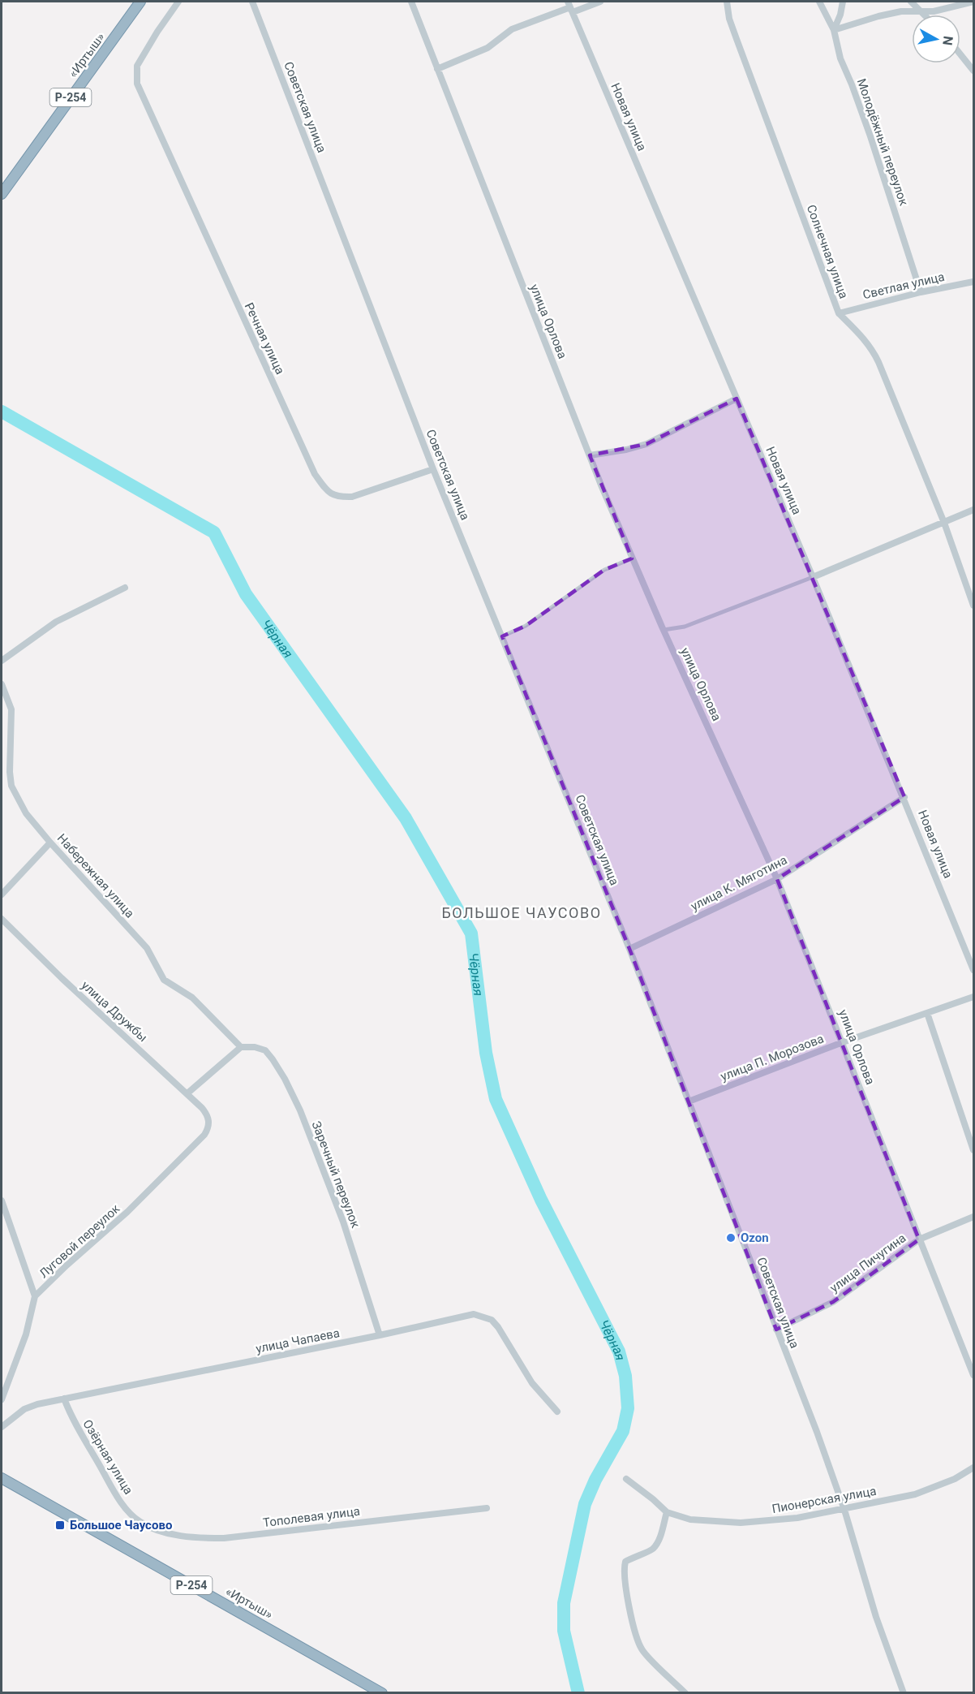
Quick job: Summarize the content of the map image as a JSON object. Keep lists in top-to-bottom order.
{
  "streets": {
    "highway": ["«Иртыш»", "Р-254"],
    "street": [
      "Советская улица",
      "Новая улица",
      "Молодёжный переулок",
      "Солнечная улица",
      "Светлая улица",
      "улица Орлова",
      "Речная улица",
      "Набережная улица",
      "улица К. Мяготина",
      "улица Дружбы",
      "улица П. Морозова",
      "Заречный переулок",
      "Луговой переулок",
      "улица Пичугина",
      "улица Чапаева",
      "Озёрная улица",
      "Пионерская улица",
      "Тополевая улица"
    ]
  },
  "crossings": [
    ["Советская улица", "Речная улица"],
    ["Советская улица", "улица К. Мяготина"],
    ["Советская улица", "улица П. Морозова"],
    ["Советская улица", "улица Пичугина"],
    ["Советская улица", "Пионерская улица"],
    ["Новая улица", "улица К. Мяготина"],
    ["Молодёжный переулок", "Светлая улица"],
    ["Солнечная улица", "Светлая улица"],
    ["улица Орлова", "улица К. Мяготина"],
    ["улица Орлова", "улица П. Морозова"],
    ["улица Орлова", "улица Пичугина"],
    ["Набережная улица", "Заречный переулок"],
    ["улица Дружбы", "Луговой переулок"],
    ["Заречный переулок", "улица Чапаева"],
    ["улица Чапаева", "Озёрная улица"],
    ["Озёрная улица", "Тополевая улица"]
  ],
  "districts": ["БОЛЬШОЕ ЧАУСОВО"],
  "water": ["Чёрная"],
  "places": {
    "other": ["Ozon"],
    "transit": ["Большое Чаусово"]
  },
  "north": "right"
}
